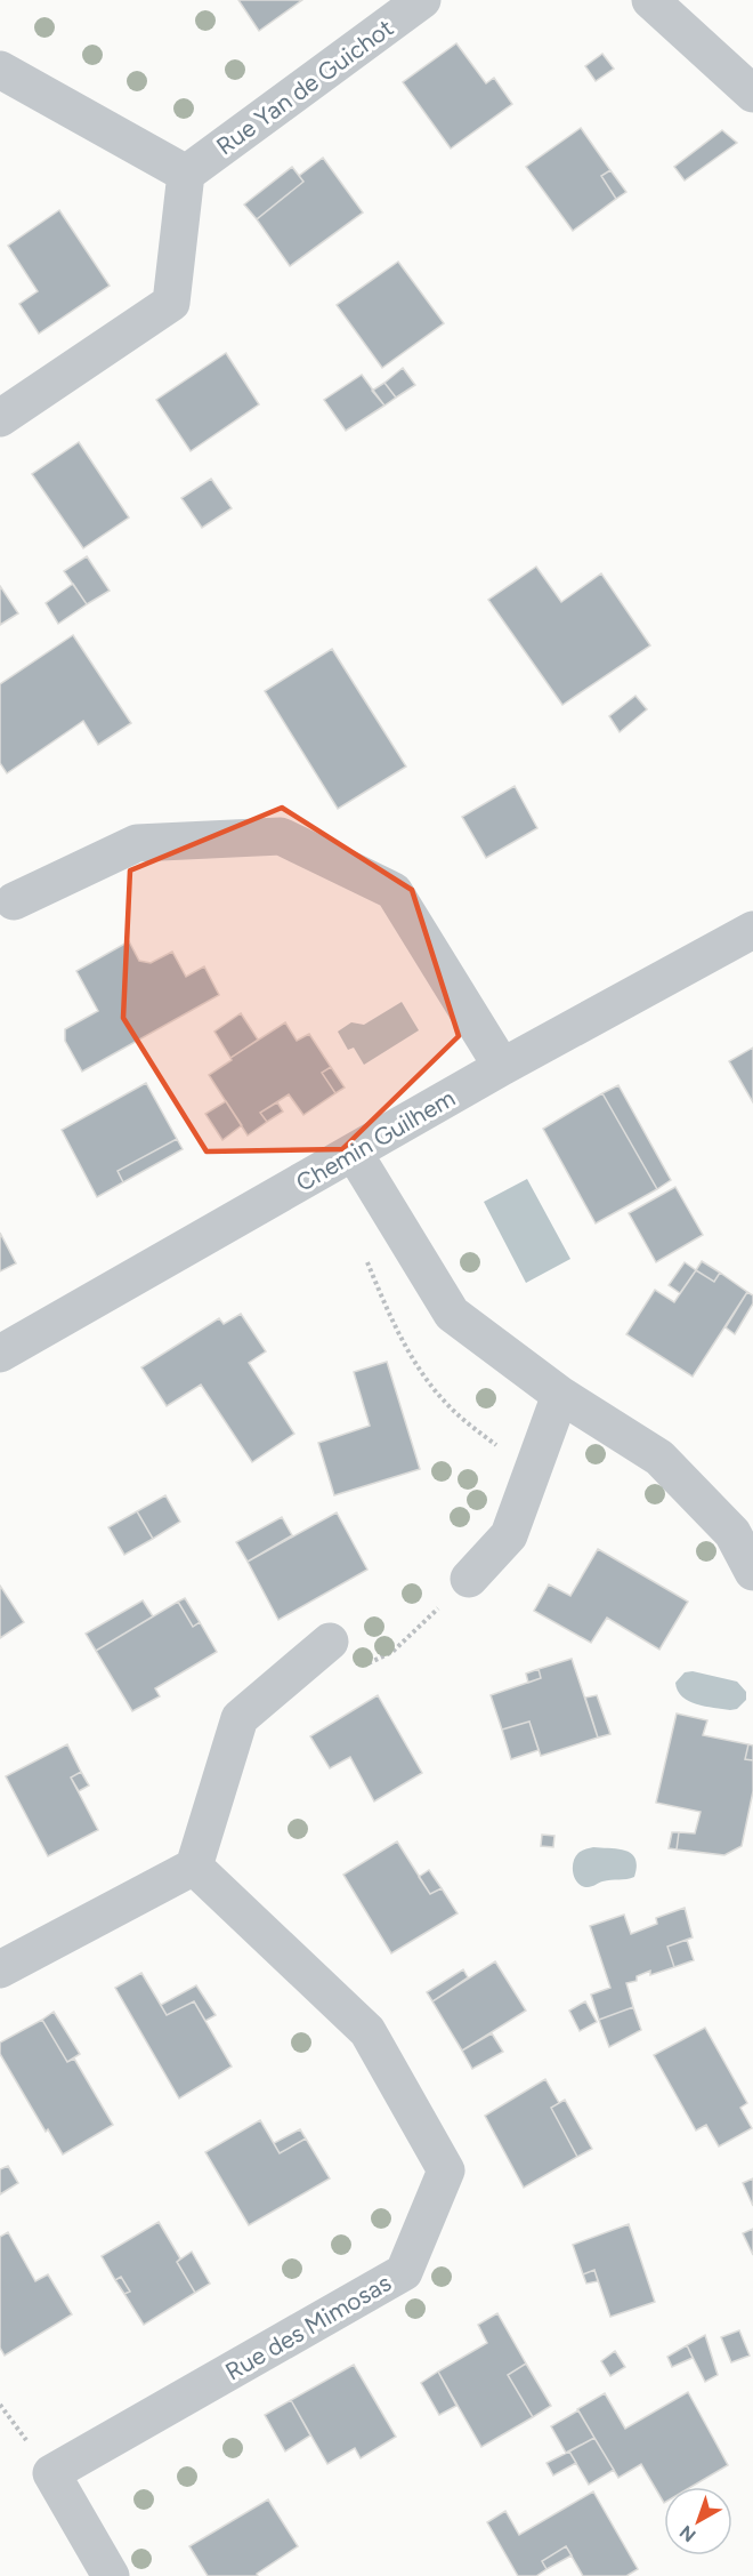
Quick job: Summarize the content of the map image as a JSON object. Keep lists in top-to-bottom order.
{
  "streets": {
    "street": ["Rue Yan de Guichot", "Chemin Guilhem", "Rue des Mimosas"]
  },
  "north": "bottom left"
}
